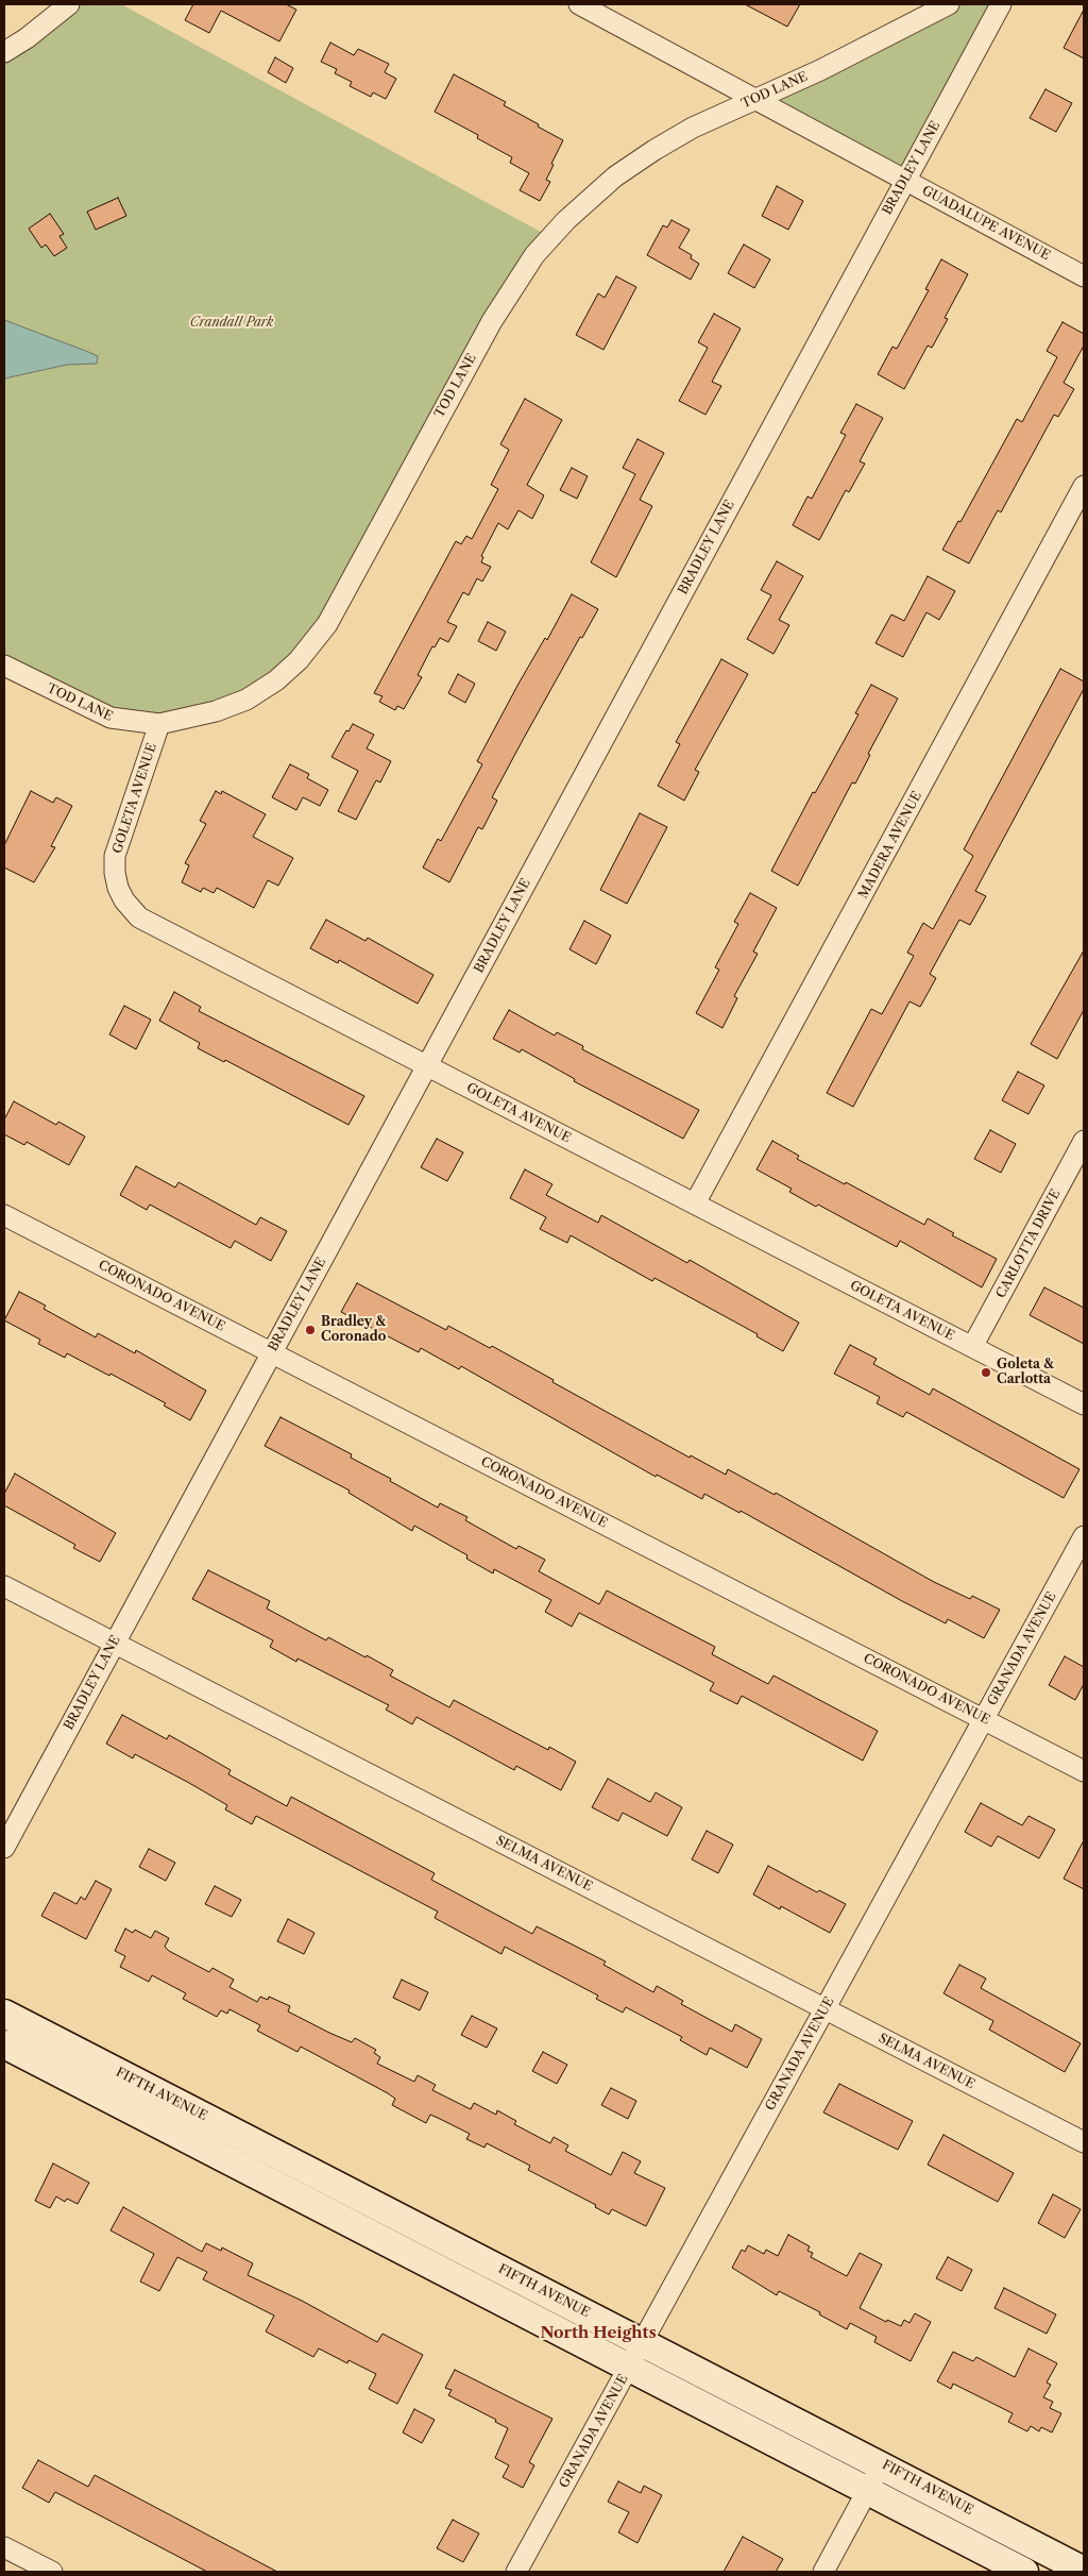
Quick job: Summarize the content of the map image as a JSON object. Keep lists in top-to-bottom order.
{
  "streets": {
    "street": [
      "TOD LANE",
      "BRADLEY LANE",
      "GUADALUPE AVENUE",
      "GOLETA AVENUE",
      "MADERA AVENUE",
      "CARLOTTA DRIVE",
      "CORONADO AVENUE",
      "GRANADA AVENUE",
      "SELMA AVENUE",
      "FIFTH AVENUE"
    ]
  },
  "crossings": [
    ["TOD LANE", "GUADALUPE AVENUE"],
    ["TOD LANE", "GOLETA AVENUE"],
    ["BRADLEY LANE", "GUADALUPE AVENUE"],
    ["BRADLEY LANE", "GOLETA AVENUE"],
    ["BRADLEY LANE", "CORONADO AVENUE"],
    ["BRADLEY LANE", "SELMA AVENUE"],
    ["GOLETA AVENUE", "MADERA AVENUE"],
    ["GOLETA AVENUE", "CARLOTTA DRIVE"],
    ["CORONADO AVENUE", "GRANADA AVENUE"],
    ["GRANADA AVENUE", "SELMA AVENUE"],
    ["GRANADA AVENUE", "FIFTH AVENUE"]
  ],
  "districts": ["North Heights"],
  "parks": ["Crandall Park"],
  "places": ["Bradley & Coronado", "Goleta & Carlotta"]
}
